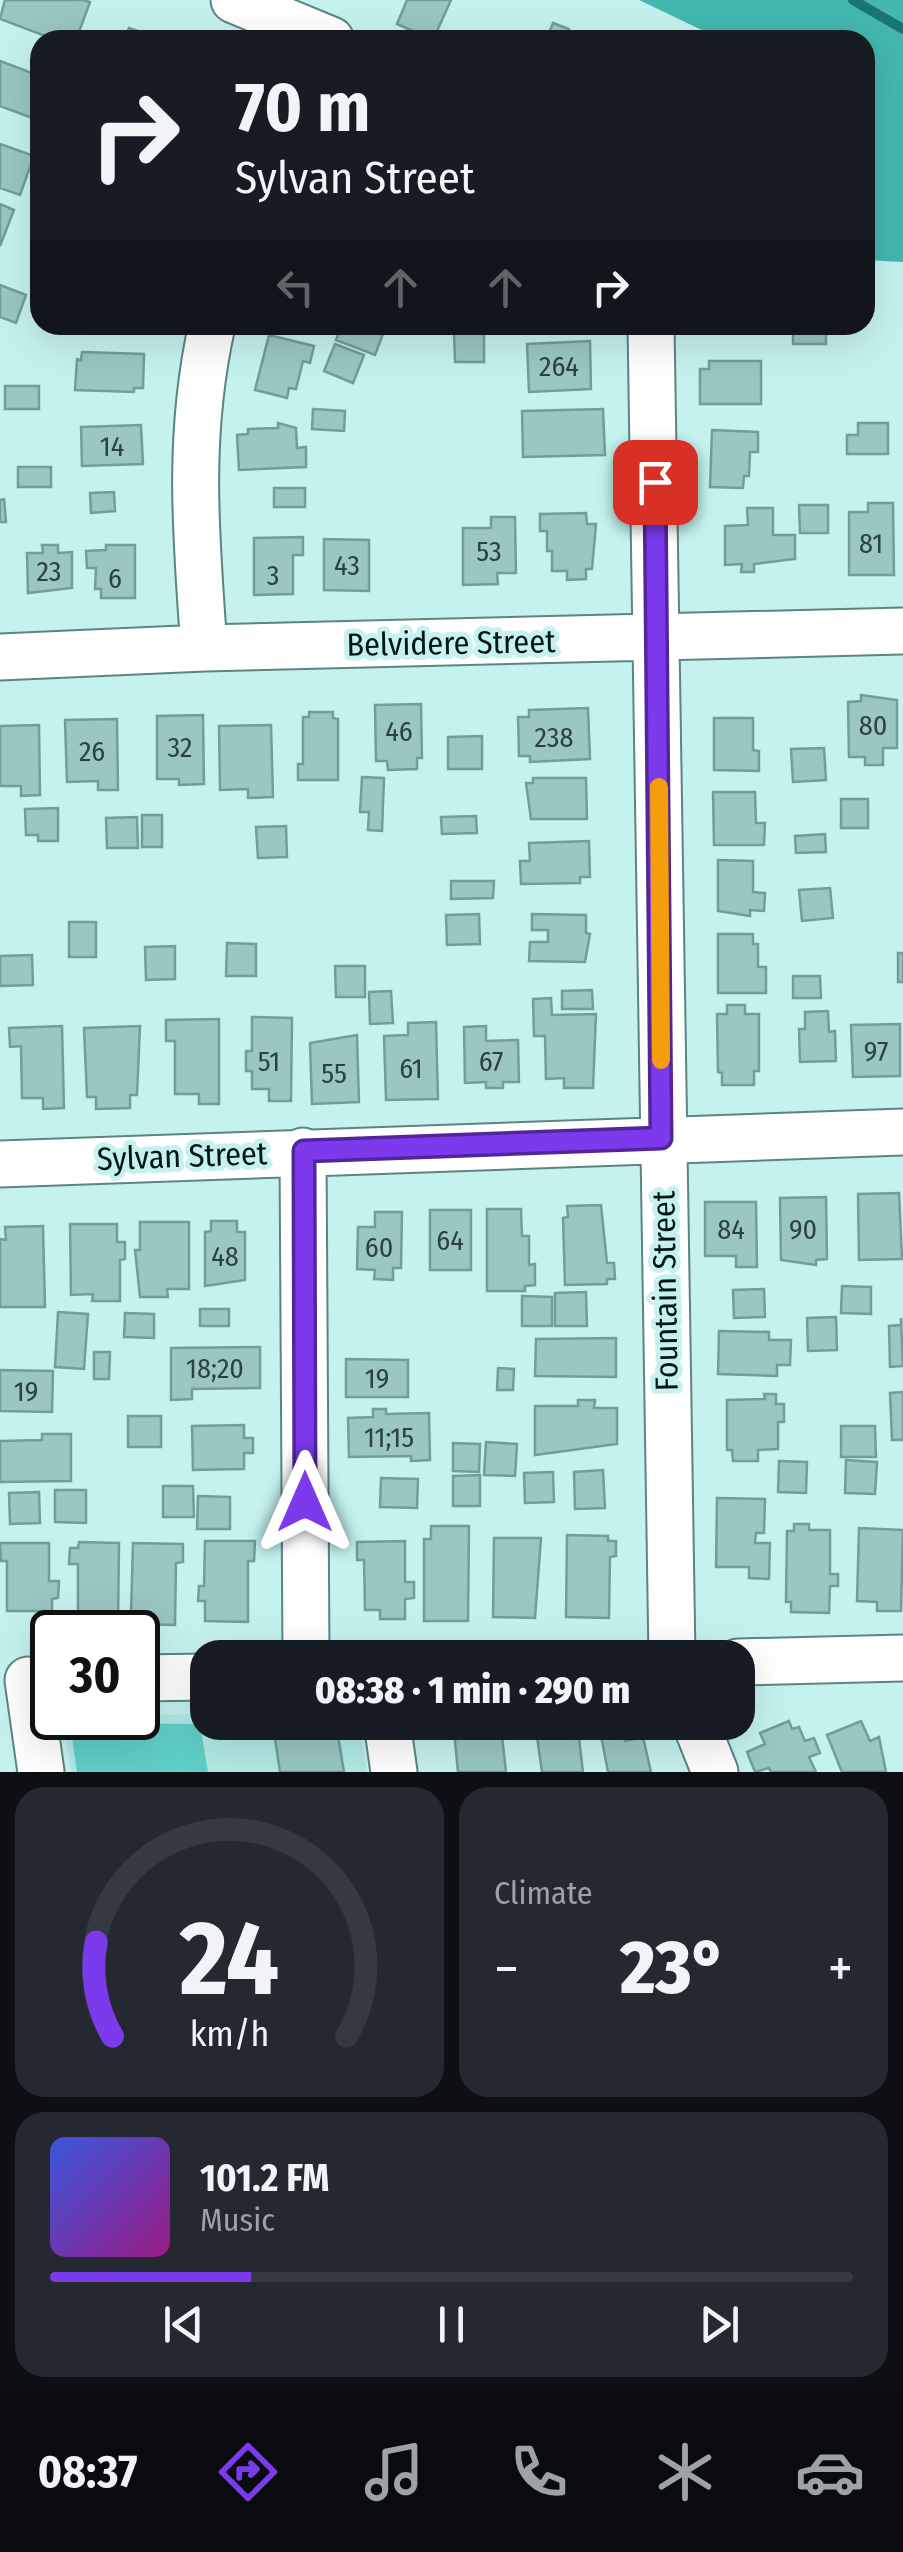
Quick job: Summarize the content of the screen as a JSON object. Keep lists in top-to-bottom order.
{
  "streets": {
    "street": ["Belvidere Street", "Sylvan Street", "Fountain Street"]
  },
  "crossings": [
    ["Belvidere Street", "Fountain Street"],
    ["Sylvan Street", "Fountain Street"]
  ],
  "house_numbers": [
    "264",
    "14",
    "81",
    "53",
    "43",
    "23",
    "3",
    "6",
    "80",
    "46",
    "238",
    "32",
    "26",
    "97",
    "51",
    "67",
    "61",
    "55",
    "84",
    "90",
    "64",
    "60",
    "48",
    "18;20",
    "19",
    "19",
    "11;15"
  ],
  "page": {
    "turn": ["70 m", "Sylvan Street"],
    "limit": "30",
    "trip": "08:38 · 1 min · 290 m",
    "tile": "Climate",
    "heat": ["−", "23°", "+"],
    "song": ["101.2 FM", "Music"],
    "tabs": "08:37",
    "gauge": ["24", "km/h"]
  }
}
